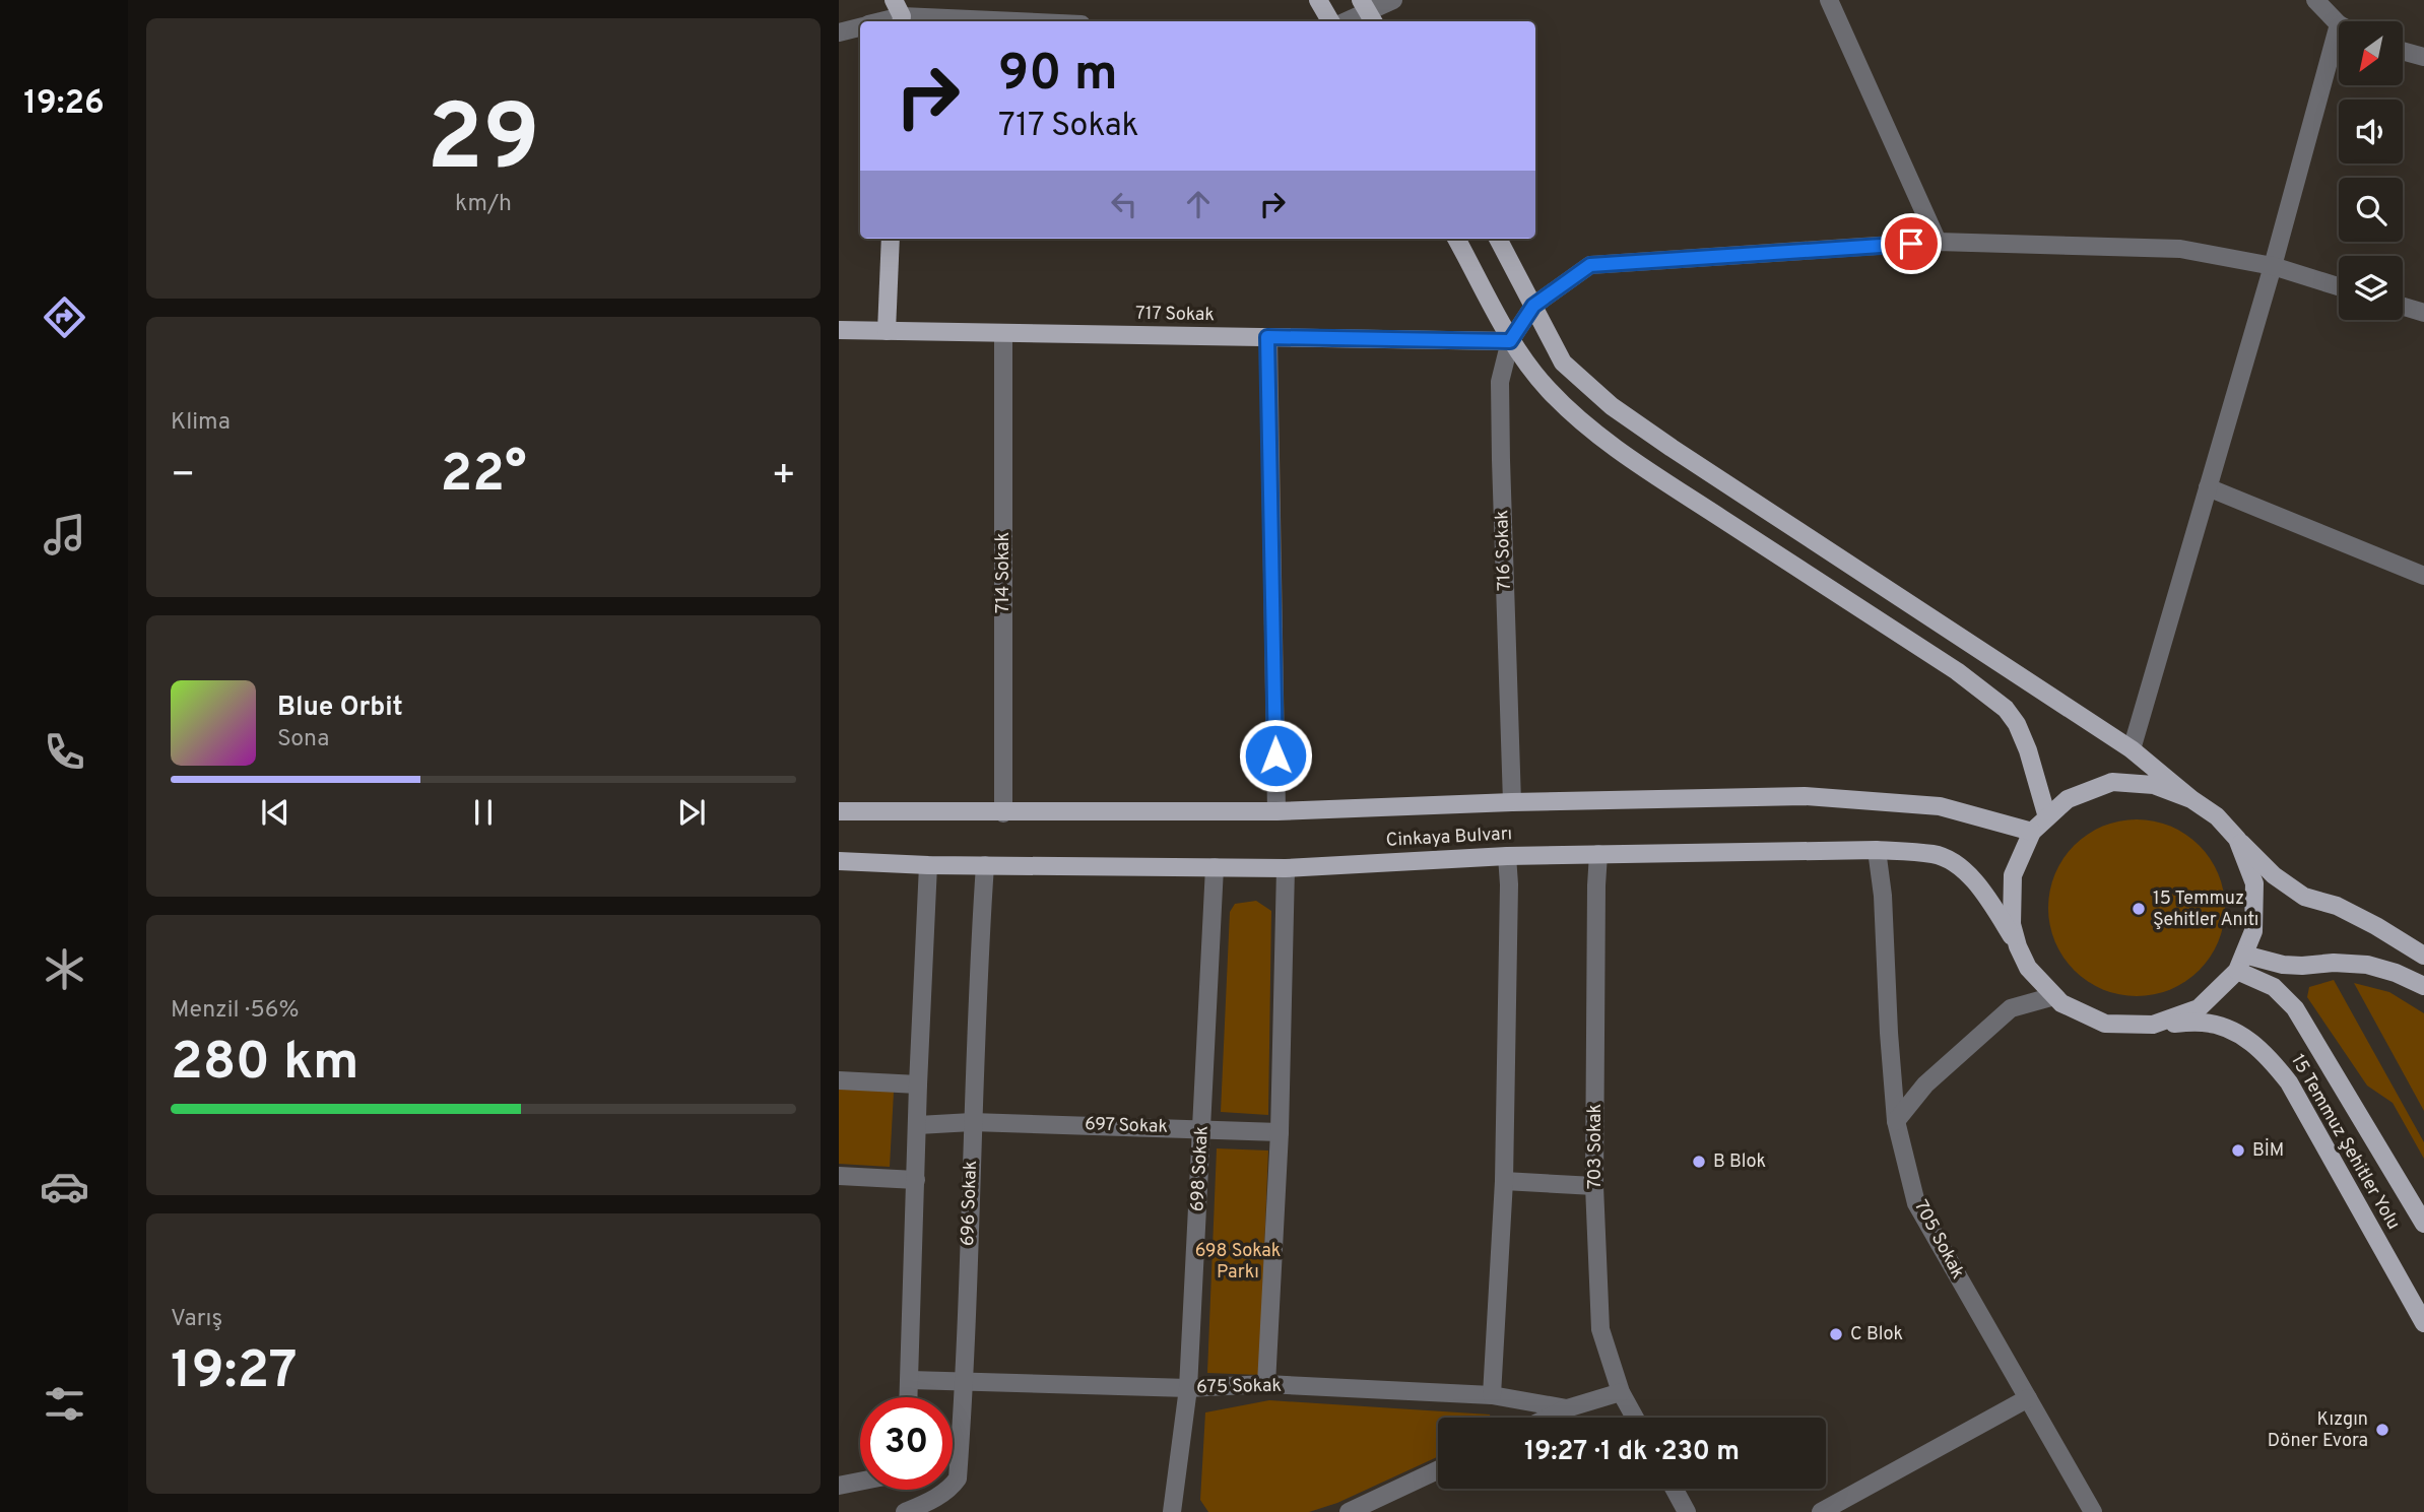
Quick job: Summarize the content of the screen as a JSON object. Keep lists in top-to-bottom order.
{
  "streets": {
    "main road": ["717 Sokak", "Cinkaya Bulvarı", "15 Temmuz Şehitler Yolu"],
    "street": [
      "716 Sokak",
      "714 Sokak",
      "697 Sokak",
      "703 Sokak",
      "698 Sokak",
      "696 Sokak",
      "705 Sokak",
      "675 Sokak"
    ]
  },
  "crossings": [
    ["717 Sokak", "716 Sokak"],
    ["717 Sokak", "714 Sokak"],
    ["716 Sokak", "Cinkaya Bulvarı"],
    ["714 Sokak", "Cinkaya Bulvarı"],
    ["Cinkaya Bulvarı", "15 Temmuz Şehitler Yolu"],
    ["Cinkaya Bulvarı", "703 Sokak"],
    ["Cinkaya Bulvarı", "698 Sokak"],
    ["Cinkaya Bulvarı", "696 Sokak"],
    ["Cinkaya Bulvarı", "705 Sokak"],
    ["697 Sokak", "698 Sokak"],
    ["697 Sokak", "696 Sokak"],
    ["698 Sokak", "675 Sokak"],
    ["696 Sokak", "675 Sokak"]
  ],
  "parks": ["698 Sokak Parkı"],
  "places": [
    "15 Temmuz Şehitler Anıtı",
    "BİM",
    "B Blok",
    "C Blok",
    "Kızgın Döner Evora"
  ],
  "north": "bottom left",
  "page": {
    "tabs": "19:26",
    "tile": [
      ["29", "km/h"],
      "Klima",
      ["Menzil · 56%", "280 km"],
      ["Varış", "19:27"]
    ],
    "turn": ["90 m", "717 Sokak"],
    "heat": ["−", "22°", "+"],
    "song": ["Blue Orbit", "Sona"],
    "limit": "30",
    "trip": "19:27 · 1 dk · 230 m"
  }
}
